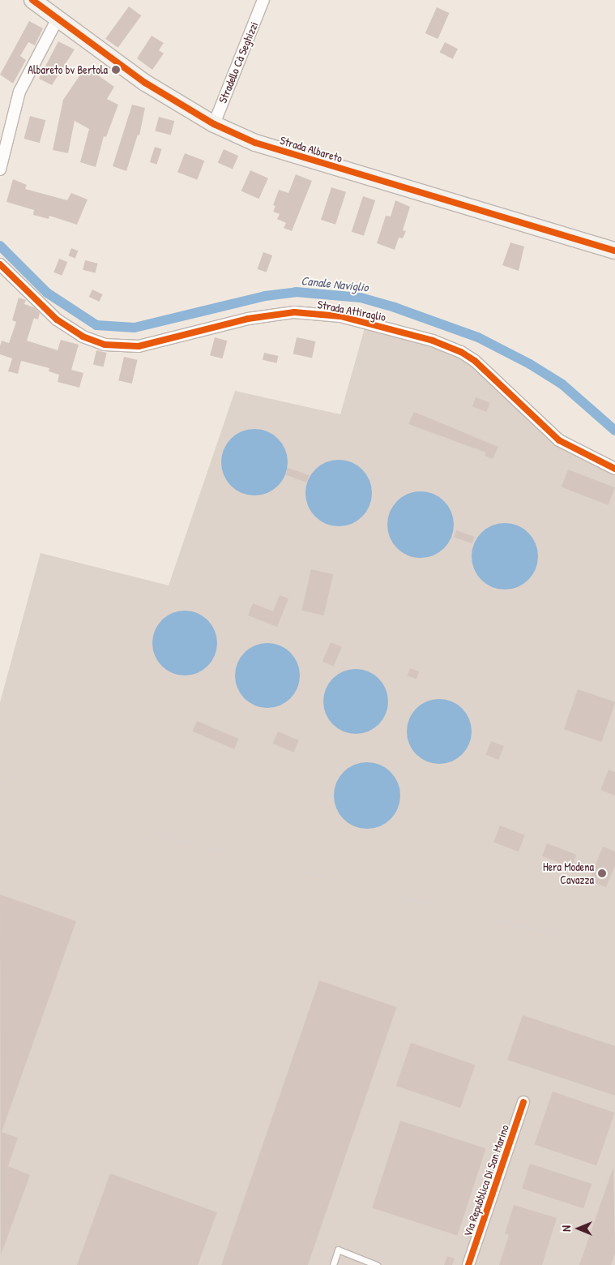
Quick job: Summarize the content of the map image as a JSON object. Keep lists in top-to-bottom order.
{
  "streets": {
    "street": [
      "Stradello Cà Seghizzi",
      "Strada Albareto",
      "Strada Attiraglio",
      "Via Repubblica Di San Marino"
    ]
  },
  "crossings": [
    ["Stradello Cà Seghizzi", "Strada Albareto"]
  ],
  "water": ["Canale Naviglio"],
  "places": ["Albareto bv Bertola", "Hera Modena Cavazza"],
  "north": "left"
}
